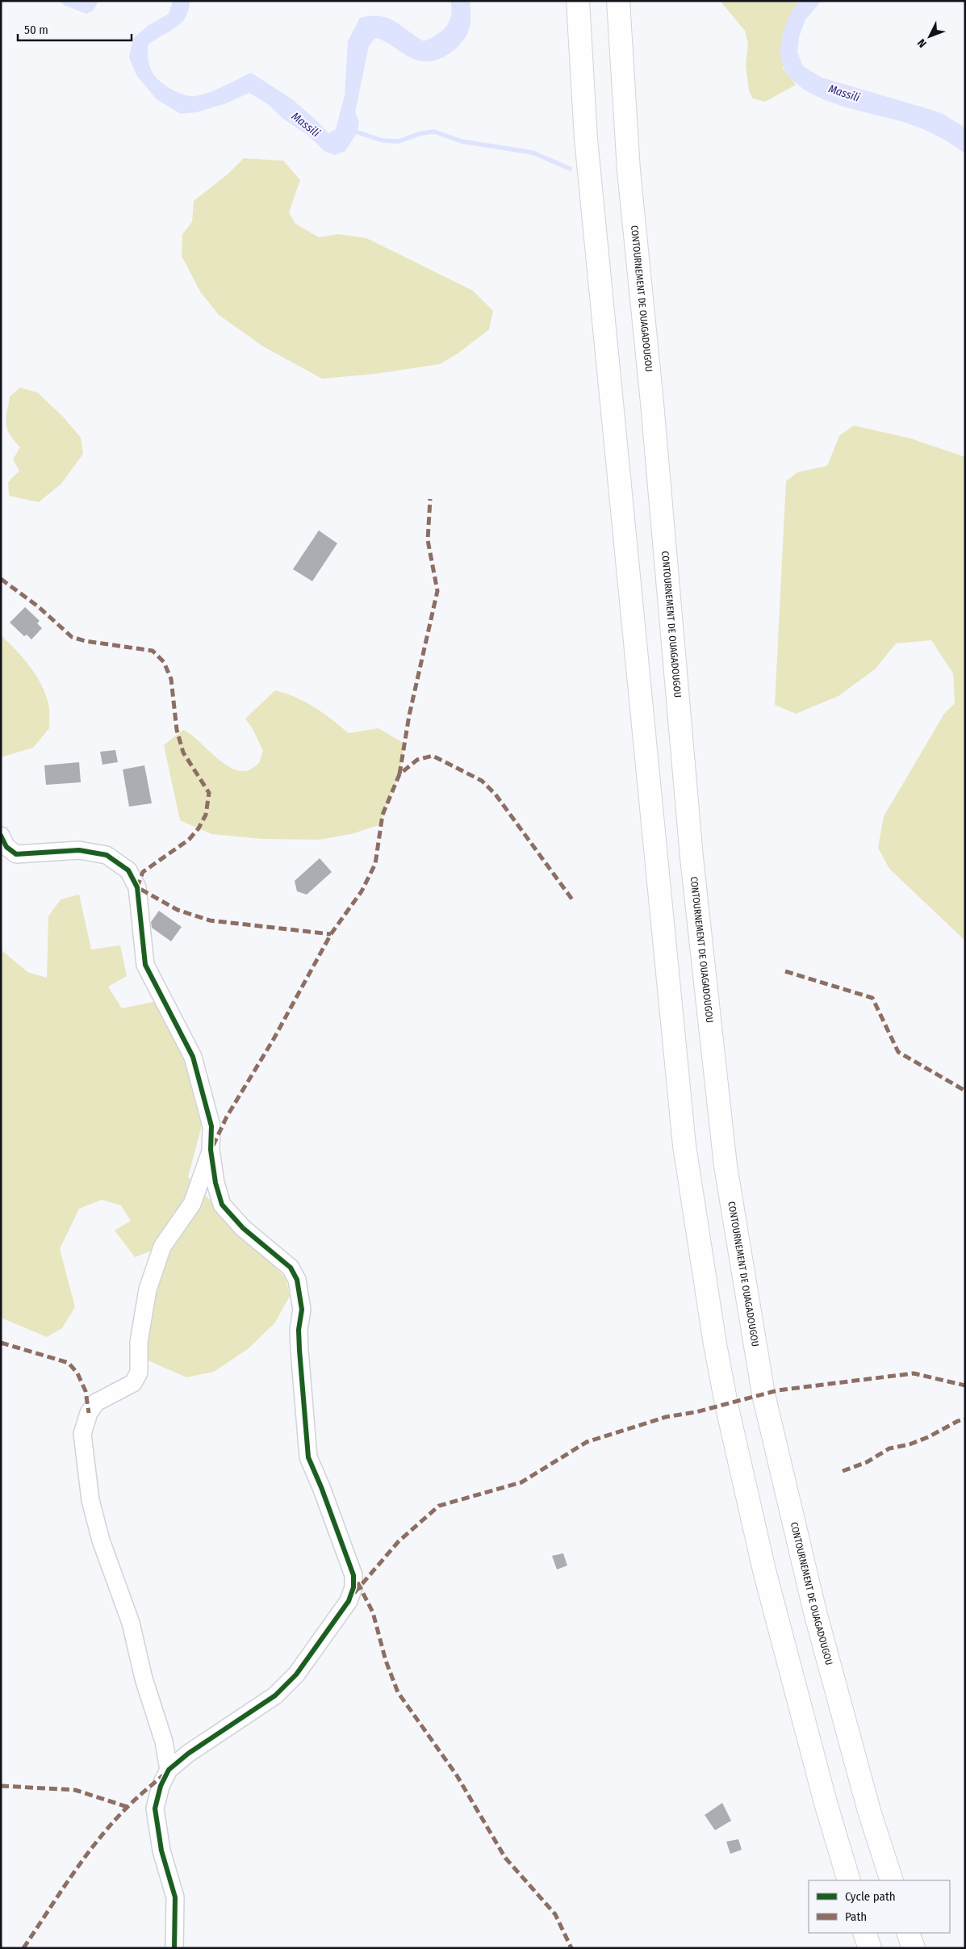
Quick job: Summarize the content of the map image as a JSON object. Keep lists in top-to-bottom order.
{
  "streets": {
    "highway": ["CONTOURNEMENT DE OUAGADOUGOU"]
  },
  "water": ["Massili"],
  "legend": ["Cycle path", "Path"],
  "scale_bar": "50 m",
  "north": "bottom left"
}
